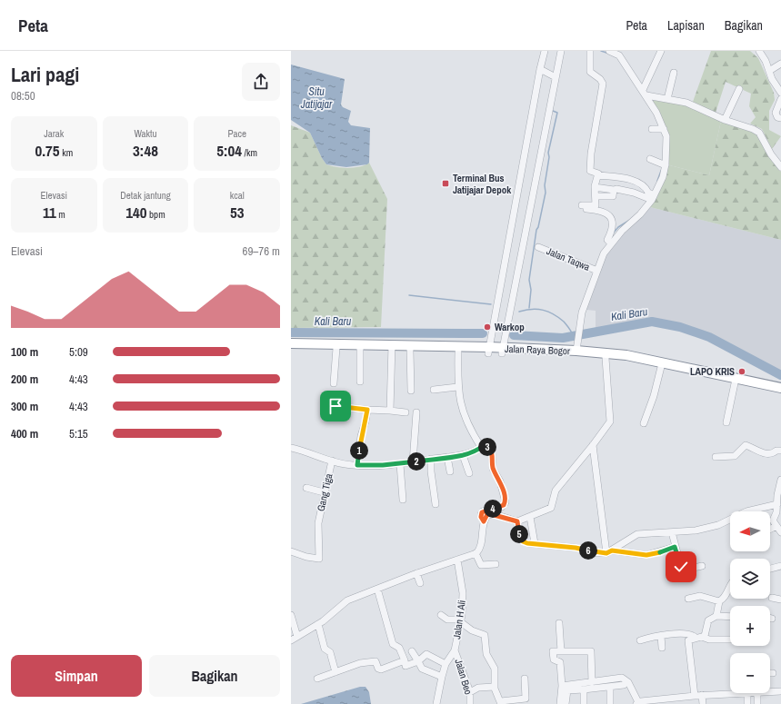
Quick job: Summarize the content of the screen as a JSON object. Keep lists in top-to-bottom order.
{
  "streets": {
    "highway": ["Jalan Raya Bogor"],
    "street": [
      "Jalan Taqwa",
      "Gang Tiga",
      "Jalan H Ali",
      "Jalan Beo"
    ]
  },
  "crossings": [
    ["Jalan H Ali", "Jalan Beo"]
  ],
  "water": ["Situ Jatijajar", "Kali Baru"],
  "places": {
    "transit": ["Terminal Bus Jatijajar Depok"],
    "other": ["Warkop", "LAPO KRIS"]
  },
  "north": "left",
  "page": {
    "header": "Peta",
    "nav": ["Peta", "Lapisan", "Bagikan"],
    "heading": ["Lari pagi", "08:50"],
    "stats": [
      ["Jarak", "0.75 km"],
      ["Waktu", "3:48"],
      ["Pace", "5:04 /km"],
      ["Elevasi", "11 m"],
      ["Detak jantung", "140 bpm"],
      ["kcal", "53"]
    ],
    "chart": ["Elevasi", "69–76 m"],
    "list": [
      {
        "name": "100 m",
        "note": "5:09"
      },
      {
        "name": "200 m",
        "note": "4:43"
      },
      {
        "name": "300 m",
        "note": "4:43"
      },
      {
        "name": "400 m",
        "note": "5:15"
      }
    ],
    "pins": [
      "3",
      "1",
      "2",
      "4",
      "5",
      "6"
    ],
    "map_buttons": ["+", "−"],
    "buttons": ["Simpan", "Bagikan"]
  }
}
